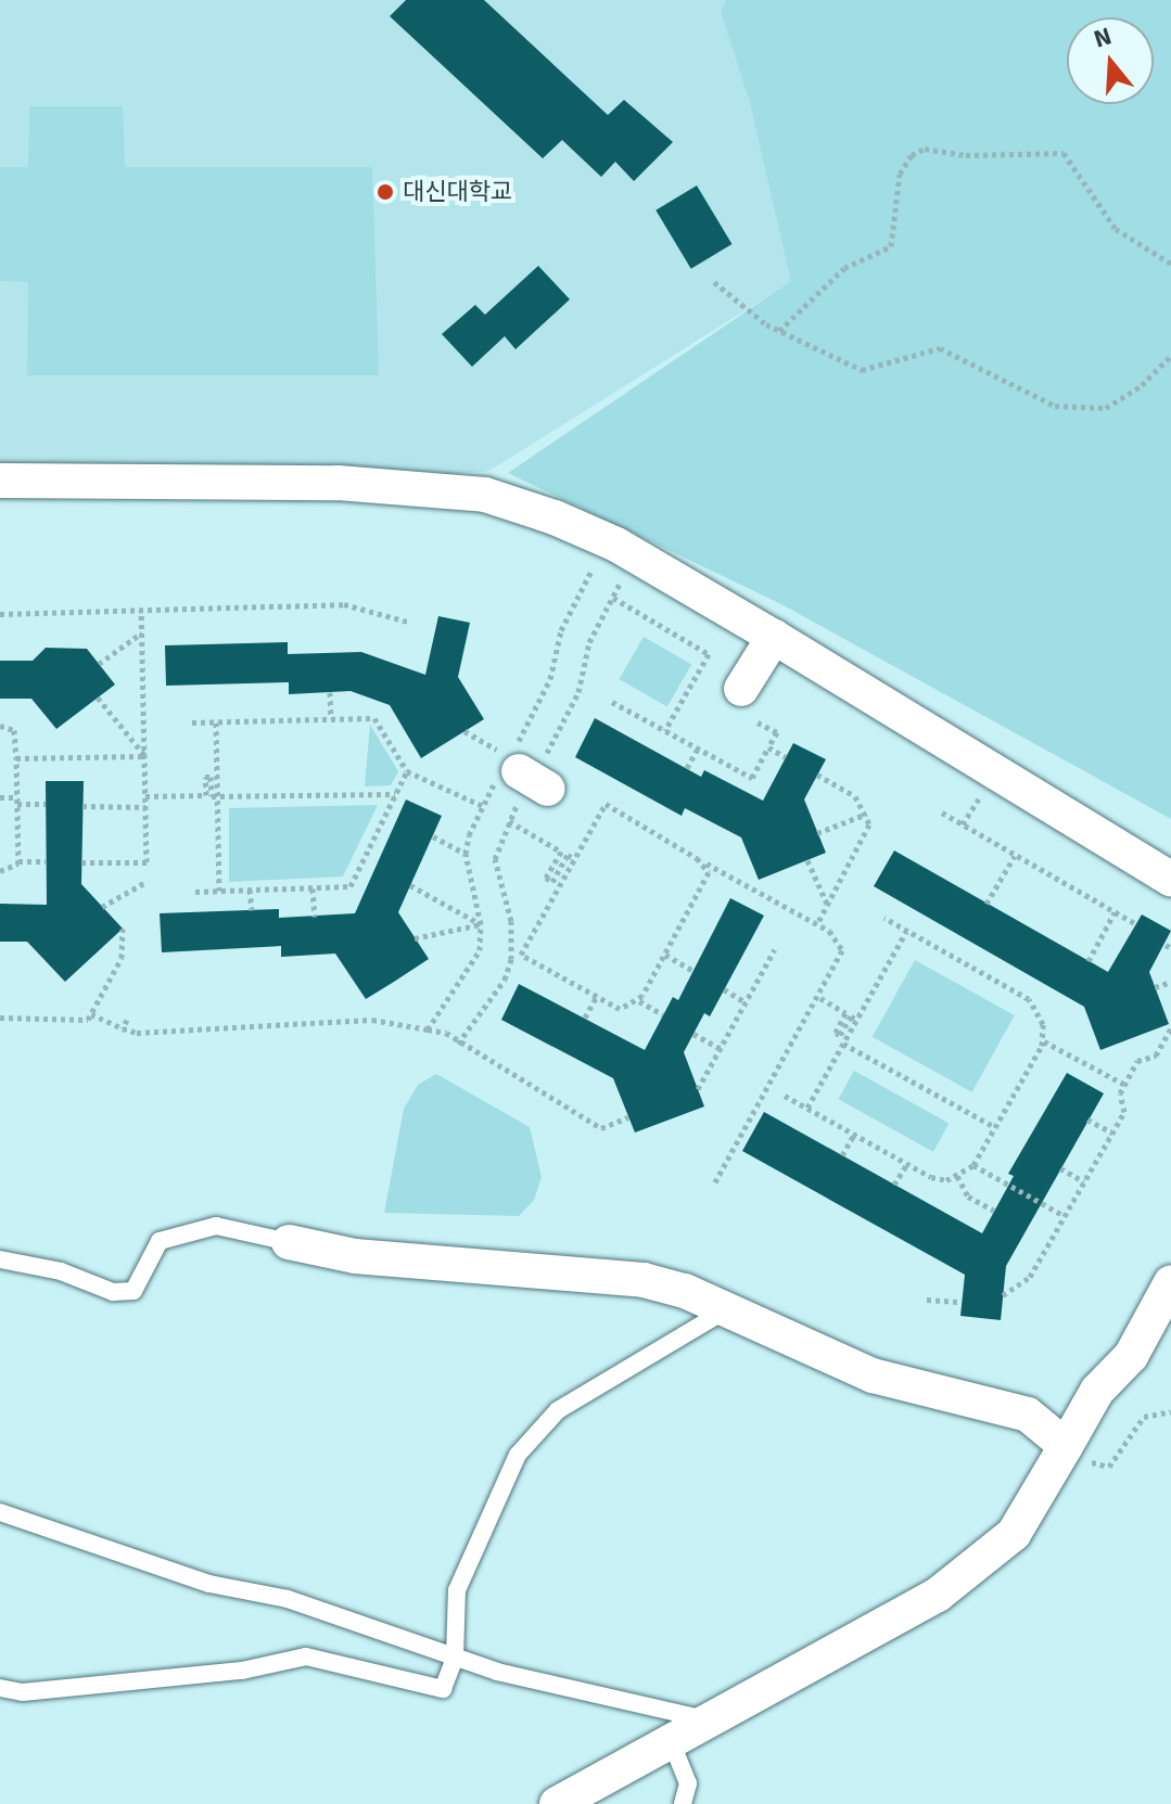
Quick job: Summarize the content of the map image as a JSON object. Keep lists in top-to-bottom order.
{
  "places": ["대신대학교"],
  "north": "top"
}
